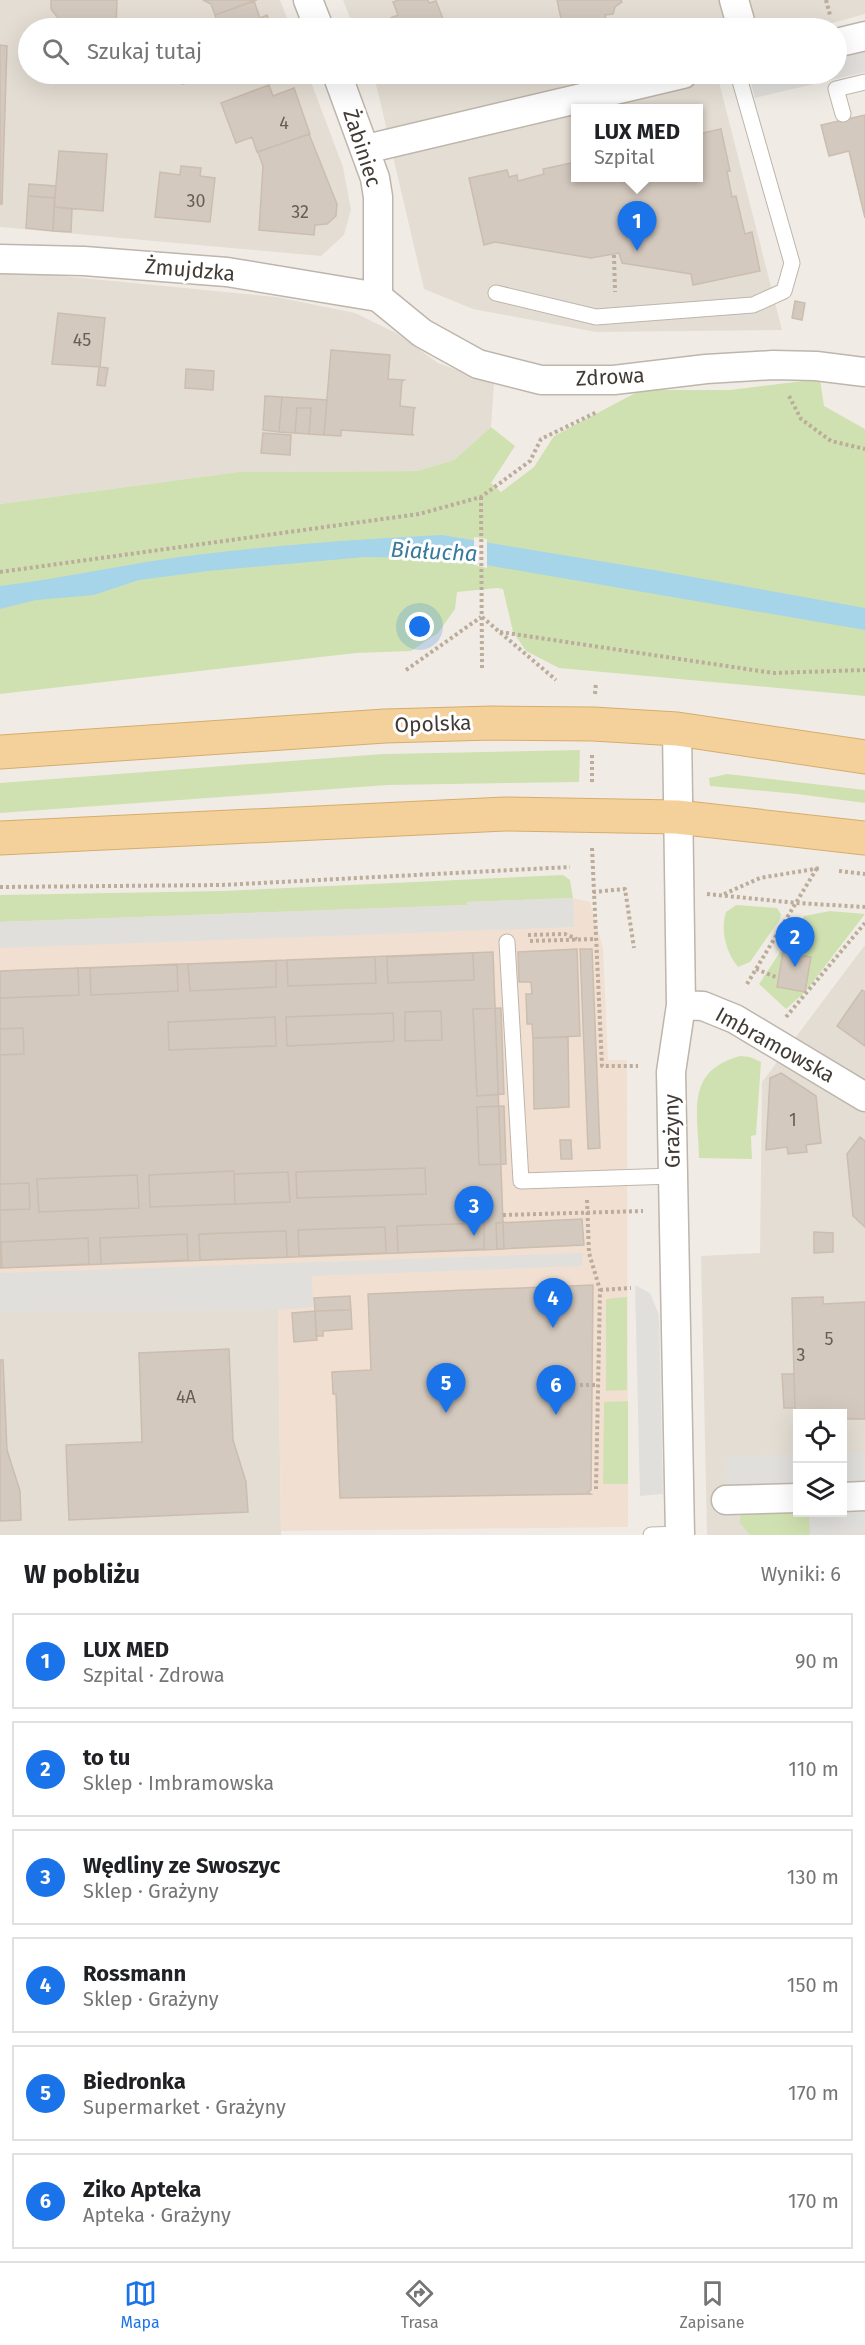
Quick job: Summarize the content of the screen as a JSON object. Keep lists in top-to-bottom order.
{
  "streets": {
    "main road": ["Opolska"],
    "street": [
      "Żabiniec",
      "Żmujdzka",
      "Zdrowa",
      "Imbramowska",
      "Grażyny"
    ]
  },
  "crossings": [
    ["Żabiniec", "Żmujdzka"],
    ["Żabiniec", "Zdrowa"],
    ["Żmujdzka", "Zdrowa"],
    ["Opolska", "Grażyny"],
    ["Imbramowska", "Grażyny"]
  ],
  "water": ["Białucha"],
  "house_numbers": [
    "4",
    "30",
    "32",
    "45",
    "1",
    "5",
    "3",
    "4A"
  ],
  "page": {
    "search": "Szukaj tutaj",
    "popup": ["LUX MED", "Szpital"],
    "pins": [
      "1",
      "2",
      "3",
      "4",
      "5",
      "6"
    ],
    "heading": ["W pobliżu", "Wyniki: 6"],
    "list": [
      {
        "mark": "1",
        "name": "LUX MED",
        "note": "Szpital · Zdrowa",
        "value": "90 m"
      },
      {
        "mark": "2",
        "name": "to tu",
        "note": "Sklep · Imbramowska",
        "value": "110 m"
      },
      {
        "mark": "3",
        "name": "Wędliny ze Swoszyc",
        "note": "Sklep · Grażyny",
        "value": "130 m"
      },
      {
        "mark": "4",
        "name": "Rossmann",
        "note": "Sklep · Grażyny",
        "value": "150 m"
      },
      {
        "mark": "5",
        "name": "Biedronka",
        "note": "Supermarket · Grażyny",
        "value": "170 m"
      },
      {
        "mark": "6",
        "name": "Ziko Apteka",
        "note": "Apteka · Grażyny",
        "value": "170 m"
      }
    ],
    "nav": ["Mapa", "Trasa", "Zapisane"]
  }
}
